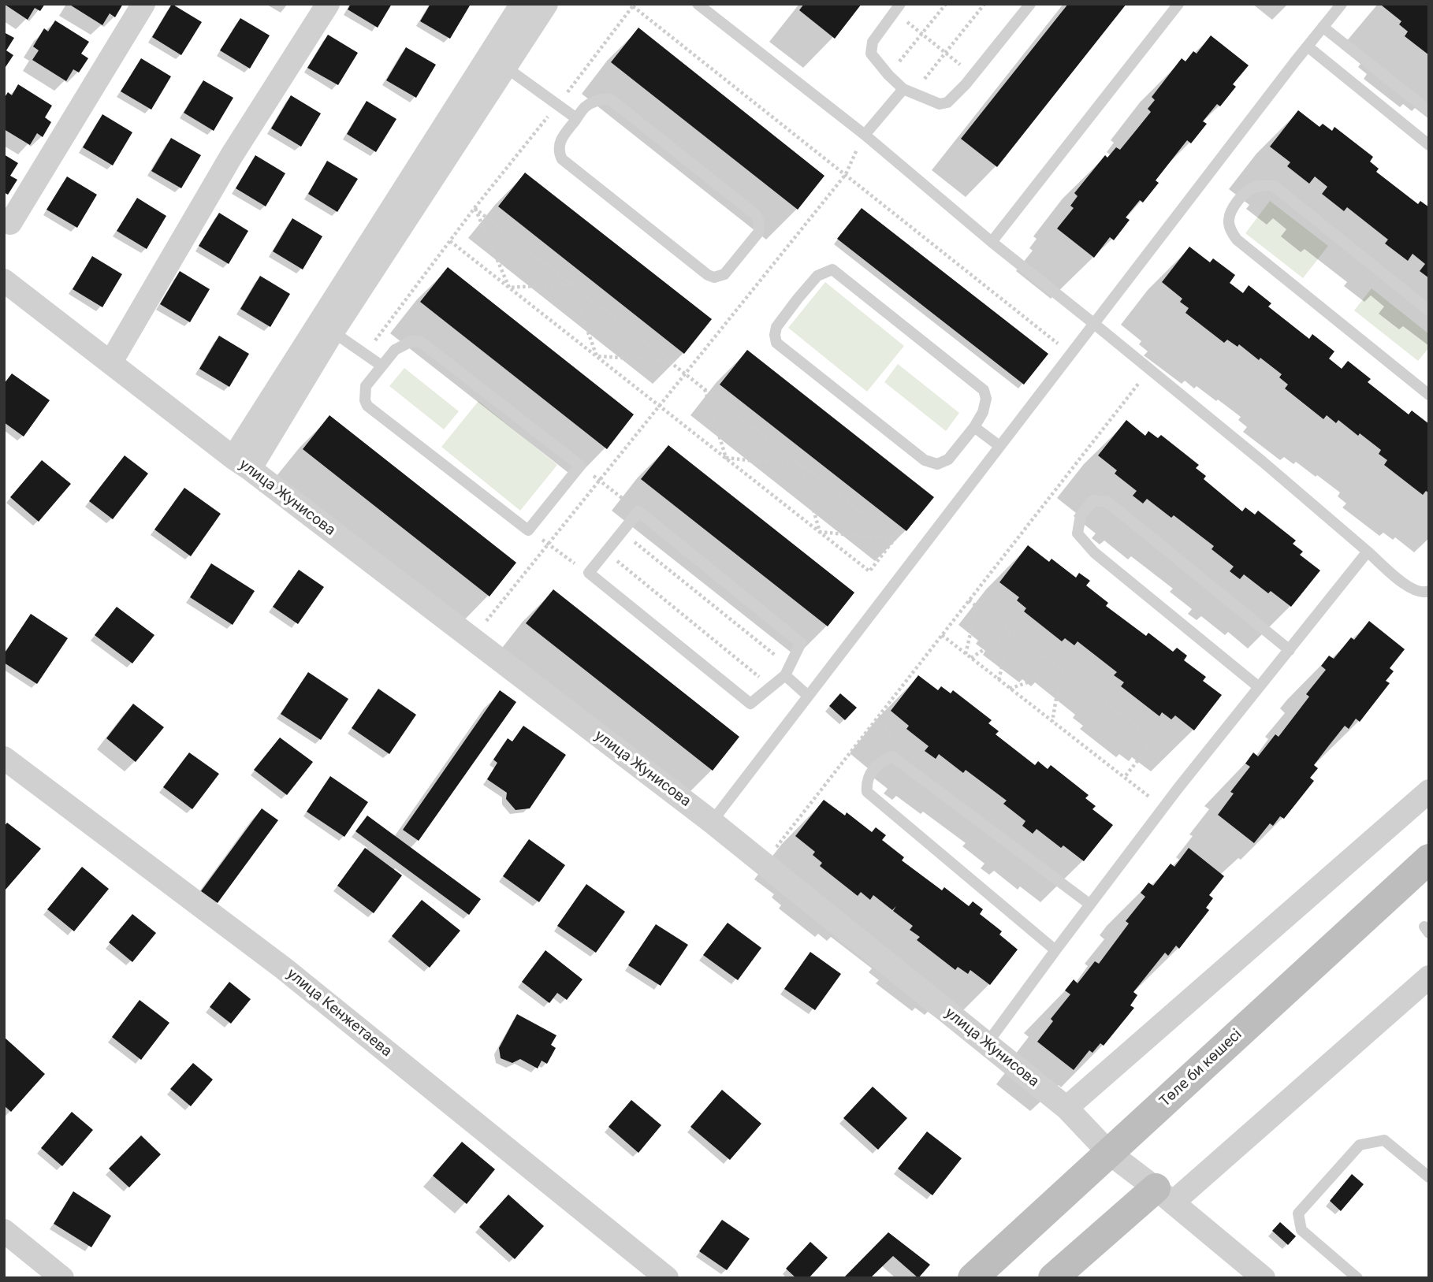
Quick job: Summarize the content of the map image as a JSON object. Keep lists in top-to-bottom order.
{
  "streets": {
    "main road": ["Төле би көшесі"],
    "street": ["улица Жунисова", "улица Кенжетаева"]
  },
  "crossings": [
    ["улица Жунисова", "Төле би көшесі"]
  ]
}
